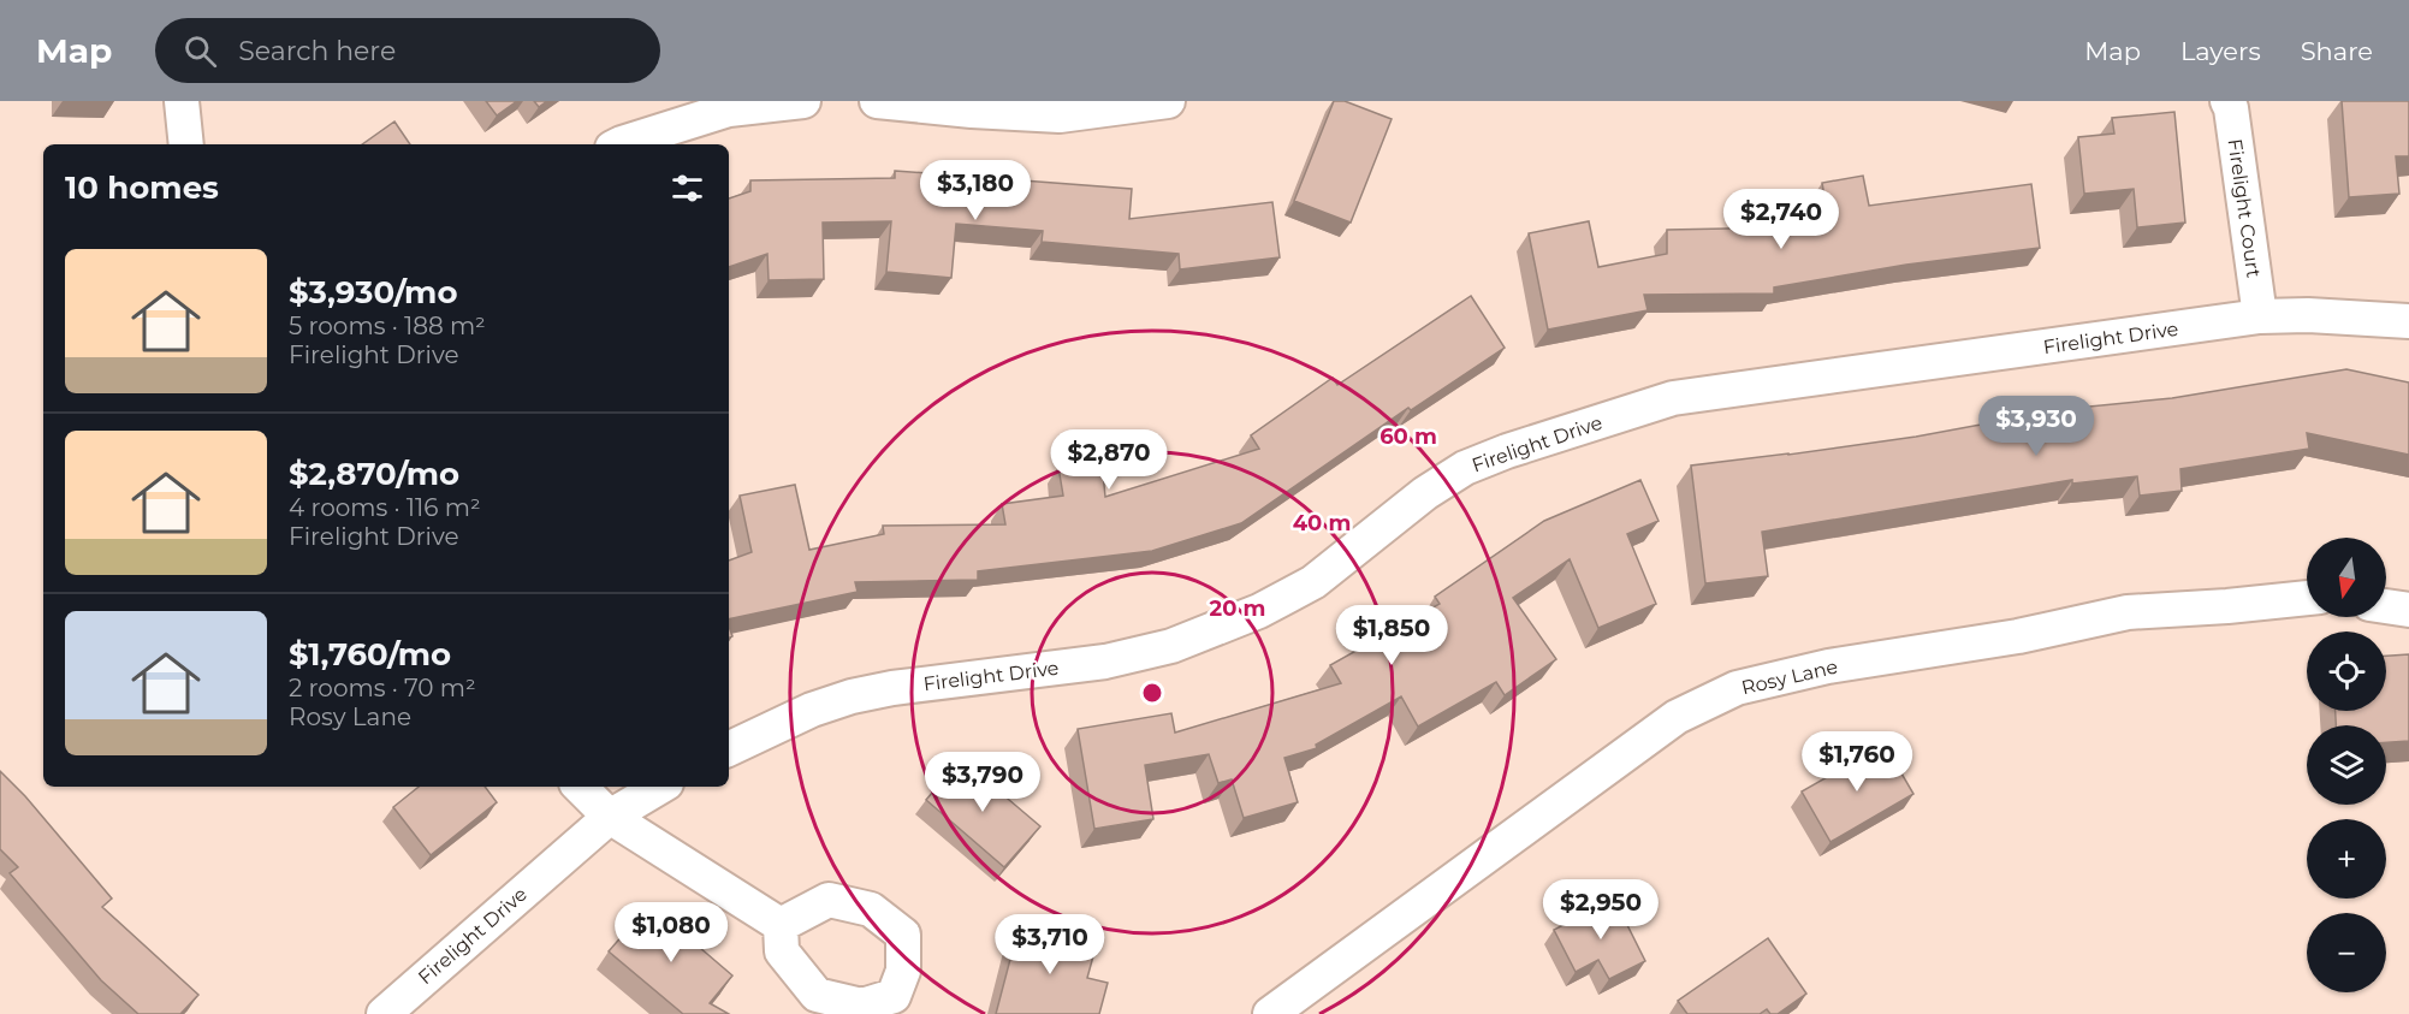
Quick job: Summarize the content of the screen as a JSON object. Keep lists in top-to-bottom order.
{
  "streets": {
    "street": ["Firelight Court", "Firelight Drive", "Rosy Lane"]
  },
  "crossings": [
    ["Firelight Court", "Firelight Drive"]
  ],
  "north": "bottom",
  "page": {
    "header": "Map",
    "search": "Search here",
    "nav": ["Map", "Layers", "Share"],
    "heading": "10 homes",
    "price": [
      "$3,180",
      "$2,740",
      "$3,930",
      "$2,870",
      "$1,850",
      "$1,760",
      "$3,790",
      "$2,950",
      "$1,080",
      "$3,710"
    ],
    "list": [
      {
        "name": "$3,930/mo",
        "note": "5 rooms · 188 m² · Firelight Drive"
      },
      {
        "name": "$2,870/mo",
        "note": "4 rooms · 116 m² · Firelight Drive"
      },
      {
        "name": "$1,760/mo",
        "note": "2 rooms · 70 m² · Rosy Lane"
      }
    ],
    "map_buttons": ["+", "−"]
  },
  "rings": ["60 m", "40 m", "20 m"]
}
